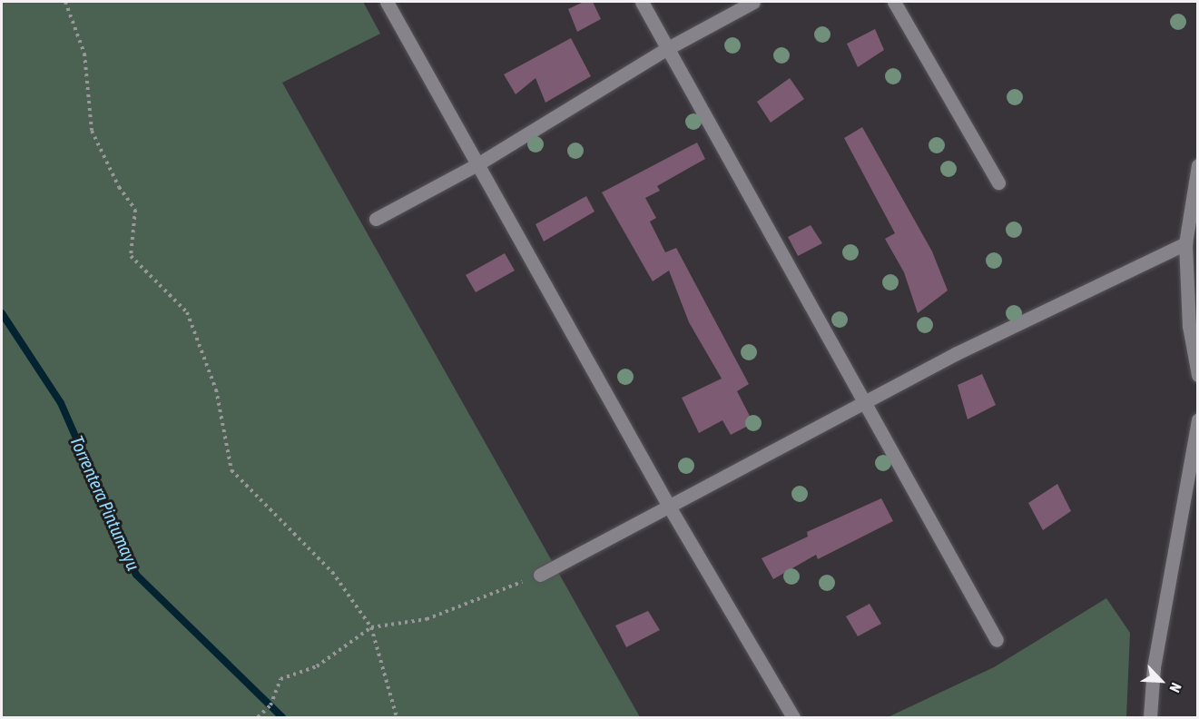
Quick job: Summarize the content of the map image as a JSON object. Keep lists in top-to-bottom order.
{
  "water": ["Torrentera Pintumayu"],
  "north": "bottom right"
}
